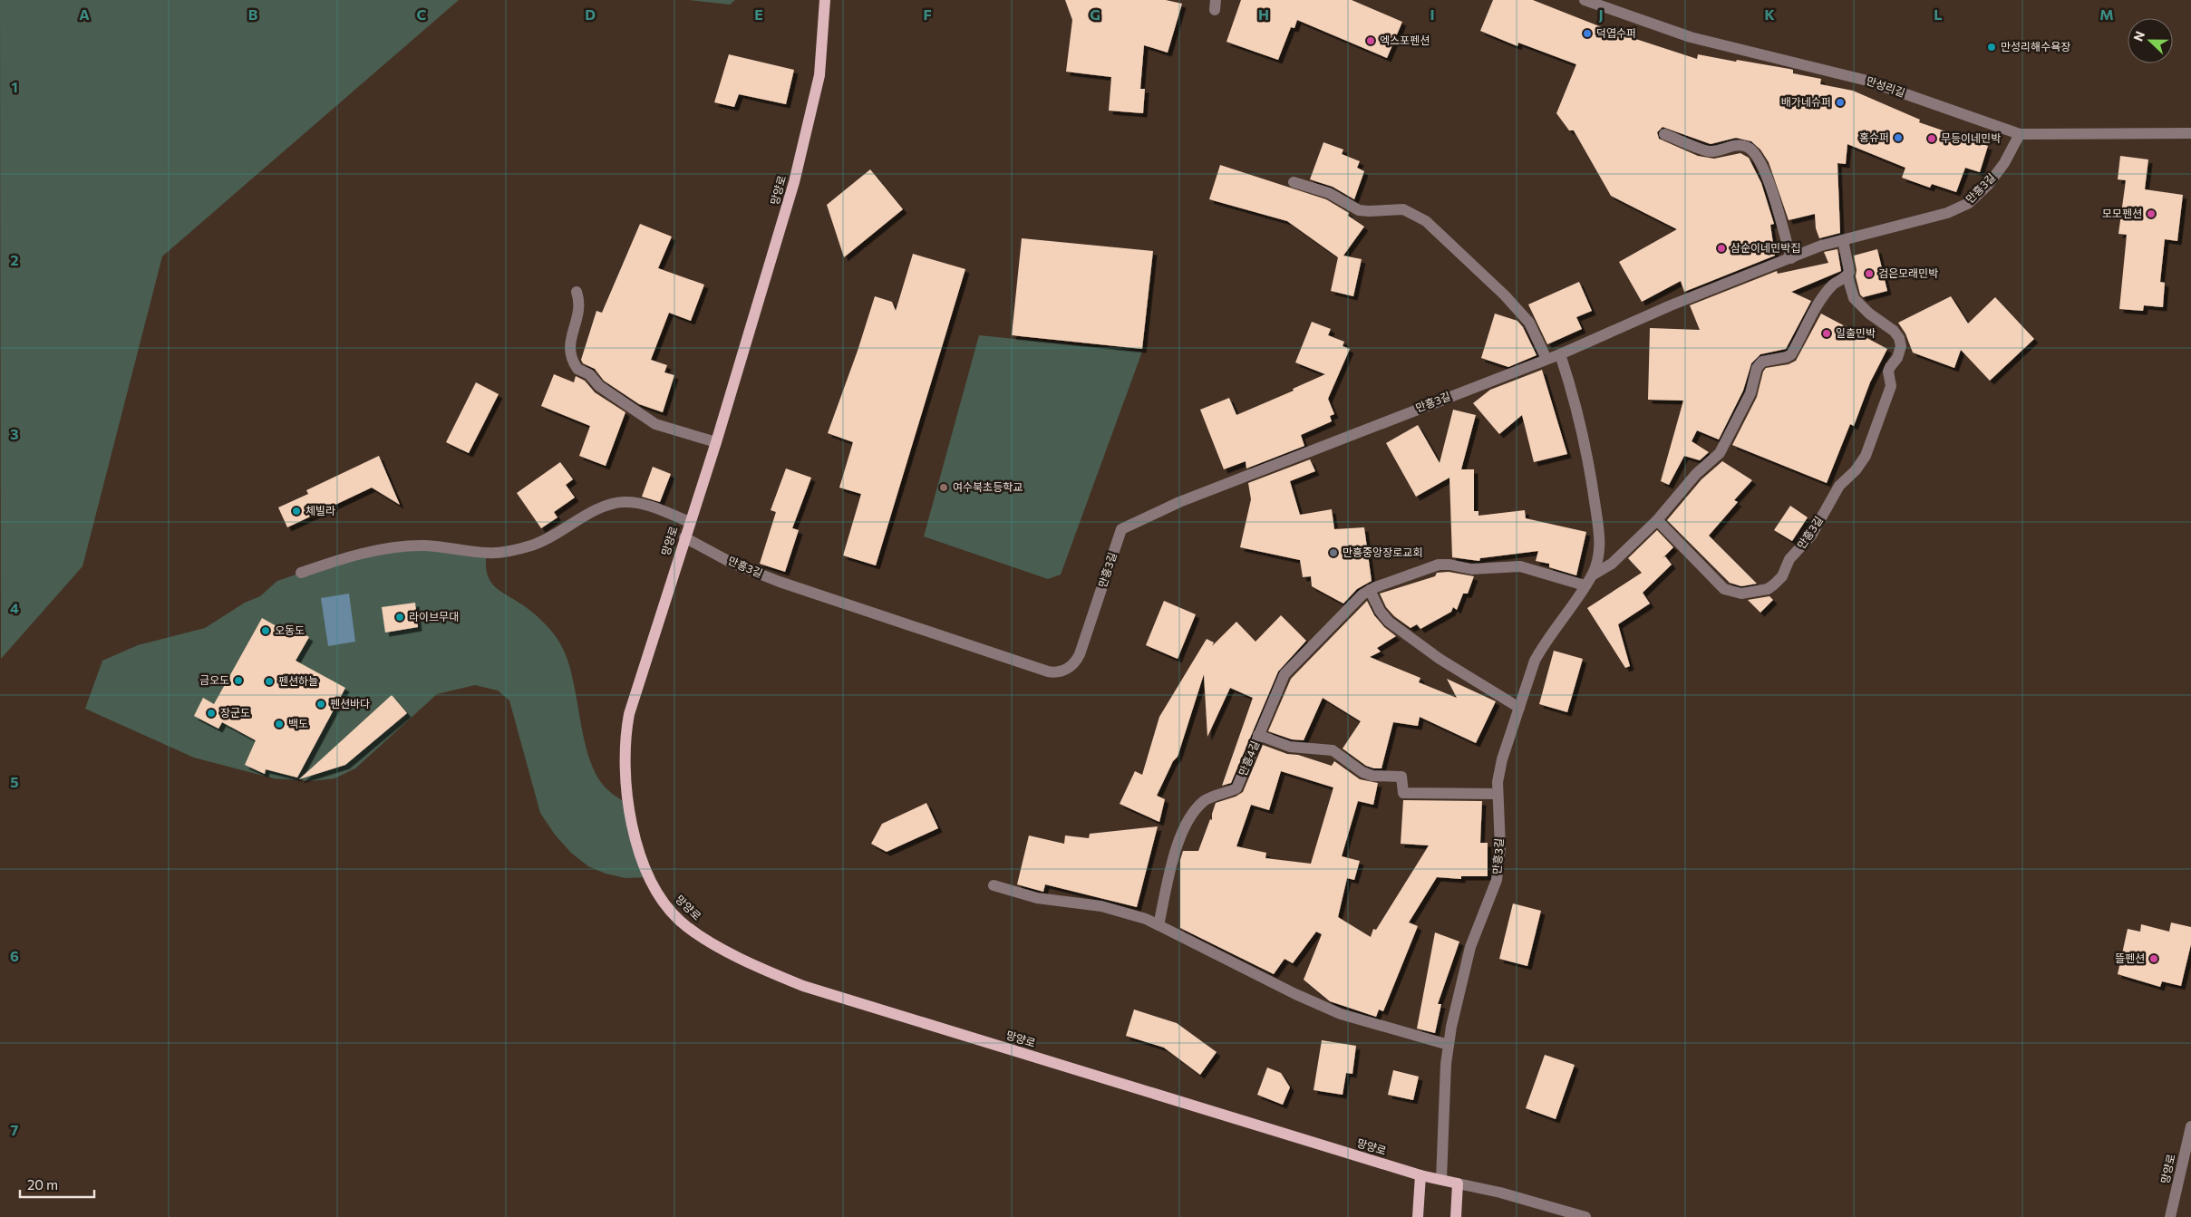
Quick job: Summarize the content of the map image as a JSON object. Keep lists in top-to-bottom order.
{
  "streets": {
    "main road": ["망양로"],
    "street": ["만성리길", "만흥3길", "만흥4길"]
  },
  "crossings": [
    ["만성리길", "만흥3길"],
    ["만흥3길", "망양로"],
    ["만흥3길", "만흥4길"]
  ],
  "places": [
    "덕엽수퍼",
    "엑스포펜션",
    "만성리해수욕장",
    "배가네슈퍼",
    "홍슈퍼",
    "무등이네민박",
    "모모펜션",
    "삼순이네민박집",
    "검은모래민박",
    "일출민박",
    "여수북초등학교",
    "체빌라",
    "만흥중앙장로교회",
    "라이브무대",
    "오동도",
    "금오도",
    "펜션하늘",
    "펜션바다",
    "장군도",
    "백도",
    "뜰펜션"
  ],
  "scale_bar": "20 m",
  "north": "left",
  "grid": {
    "columns": [
      "A",
      "B",
      "C",
      "D",
      "E",
      "F",
      "G",
      "H",
      "I",
      "J",
      "K",
      "L",
      "M"
    ],
    "rows": [
      "1",
      "2",
      "3",
      "4",
      "5",
      "6",
      "7"
    ]
  }
}
